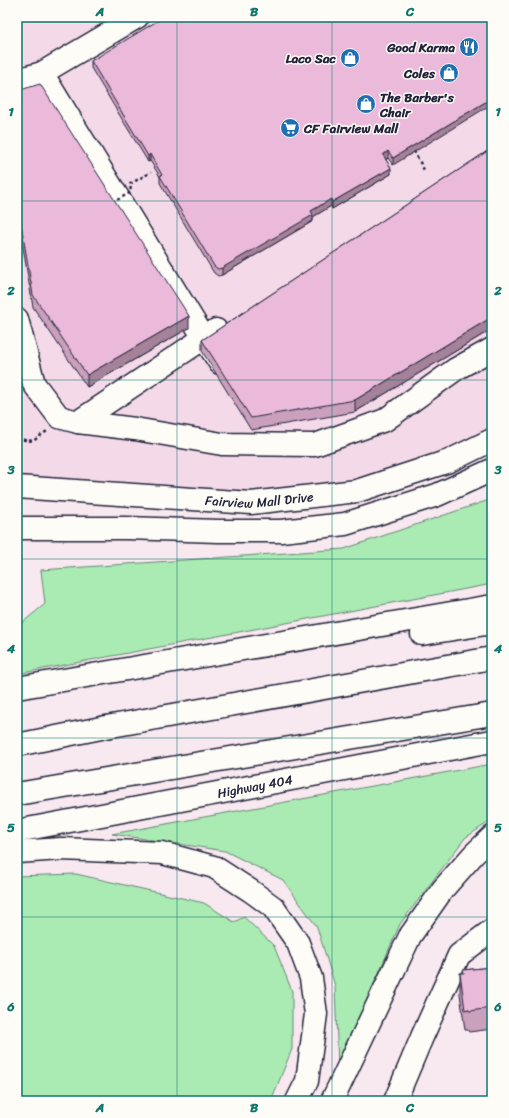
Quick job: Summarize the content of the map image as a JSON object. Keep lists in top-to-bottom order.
{
  "streets": {
    "main road": ["Fairview Mall Drive", "Highway 404"]
  },
  "places": {
    "restaurant": ["Good Karma"],
    "shop": ["Laco Sac", "Coles", "The Barber's Chair"],
    "supermarket": ["CF Fairview Mall"]
  },
  "grid": {
    "columns": ["A", "B", "C"],
    "rows": [
      "1",
      "2",
      "3",
      "4",
      "5",
      "6"
    ]
  }
}
